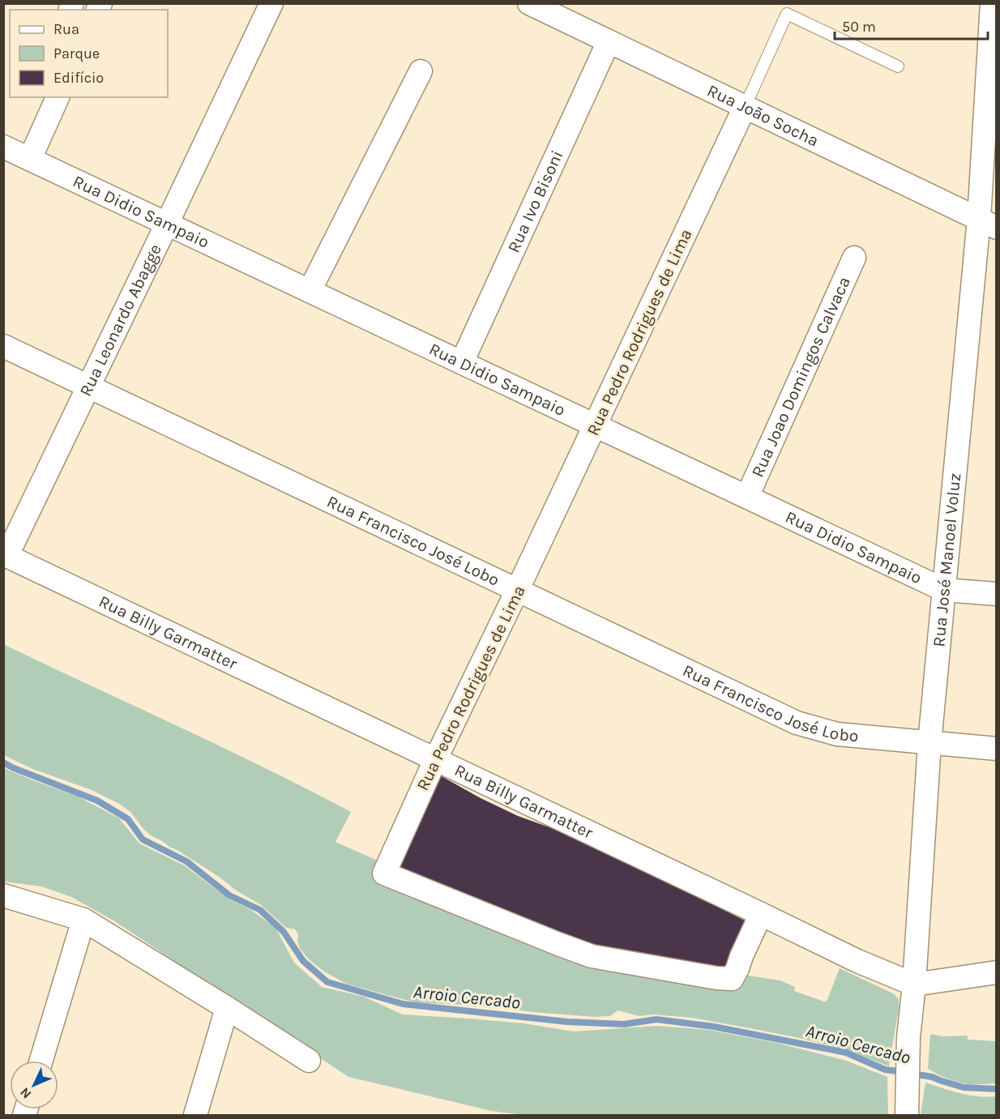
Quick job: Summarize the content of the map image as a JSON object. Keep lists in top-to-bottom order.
{
  "streets": {
    "street": [
      "Rua João Socha",
      "Rua Ivo Bisoni",
      "Rua Didio Sampaio",
      "Rua Leonardo Abagge",
      "Rua Pedro Rodrigues de Lima",
      "Rua Joao Domingos Calvaca",
      "Rua Francisco José Lobo",
      "Rua José Manoel Voluz",
      "Rua Billy Garmatter"
    ]
  },
  "crossings": [
    ["Rua João Socha", "Rua Ivo Bisoni"],
    ["Rua João Socha", "Rua Pedro Rodrigues de Lima"],
    ["Rua João Socha", "Rua José Manoel Voluz"],
    ["Rua Ivo Bisoni", "Rua Didio Sampaio"],
    ["Rua Didio Sampaio", "Rua Leonardo Abagge"],
    ["Rua Didio Sampaio", "Rua Pedro Rodrigues de Lima"],
    ["Rua Didio Sampaio", "Rua Joao Domingos Calvaca"],
    ["Rua Didio Sampaio", "Rua José Manoel Voluz"],
    ["Rua Leonardo Abagge", "Rua Francisco José Lobo"],
    ["Rua Leonardo Abagge", "Rua Billy Garmatter"],
    ["Rua Pedro Rodrigues de Lima", "Rua Francisco José Lobo"],
    ["Rua Pedro Rodrigues de Lima", "Rua Billy Garmatter"],
    ["Rua Francisco José Lobo", "Rua José Manoel Voluz"],
    ["Rua José Manoel Voluz", "Rua Billy Garmatter"]
  ],
  "water": ["Arroio Cercado"],
  "legend": ["Rua", "Parque", "Edifício"],
  "scale_bar": "50 m",
  "north": "bottom left"
}
